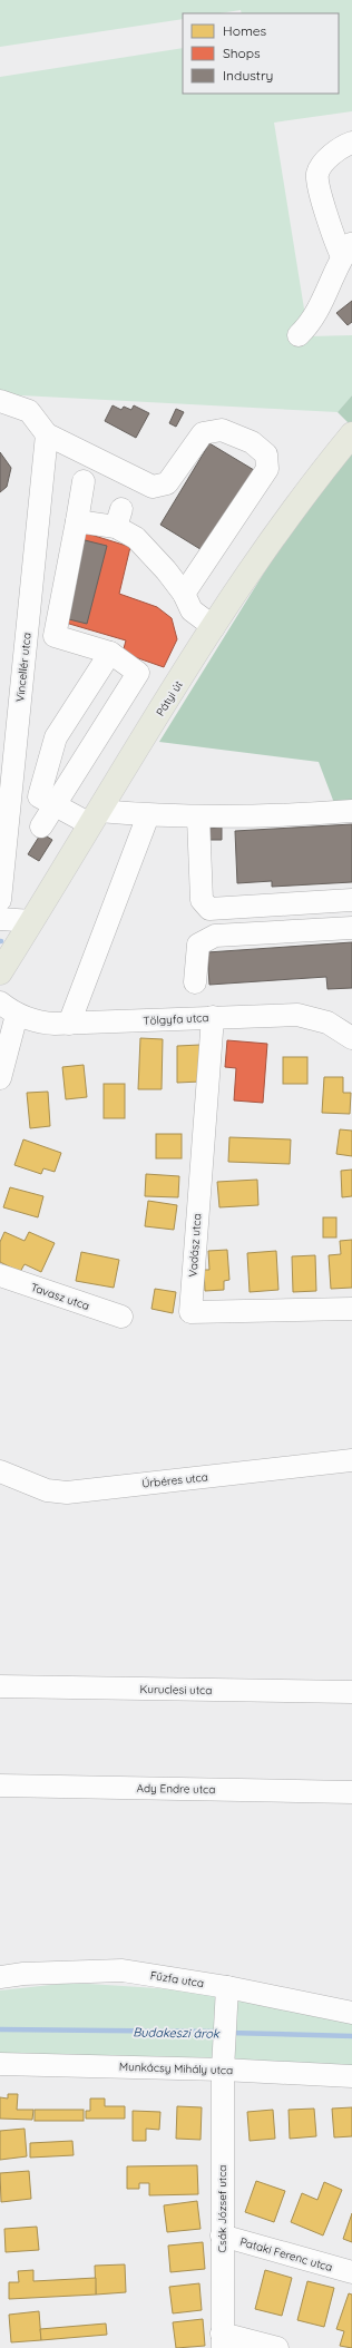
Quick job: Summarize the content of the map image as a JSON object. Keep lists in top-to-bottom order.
{
  "streets": {
    "main road": ["Pátyi út"],
    "street": [
      "Vincellér utca",
      "Tölgyfa utca",
      "Vadász utca",
      "Tavasz utca",
      "Úrbéres utca",
      "Kuruclesi utca",
      "Ady Endre utca",
      "Fűzfa utca",
      "Munkácsy Mihály utca",
      "Csák József utca",
      "Pataki Ferenc utca"
    ]
  },
  "crossings": [
    ["Tölgyfa utca", "Vadász utca"],
    ["Fűzfa utca", "Csák József utca"],
    ["Munkácsy Mihály utca", "Csák József utca"],
    ["Csák József utca", "Pataki Ferenc utca"]
  ],
  "water": ["Budakeszi árok"],
  "legend": ["Homes", "Shops", "Industry"]
}
